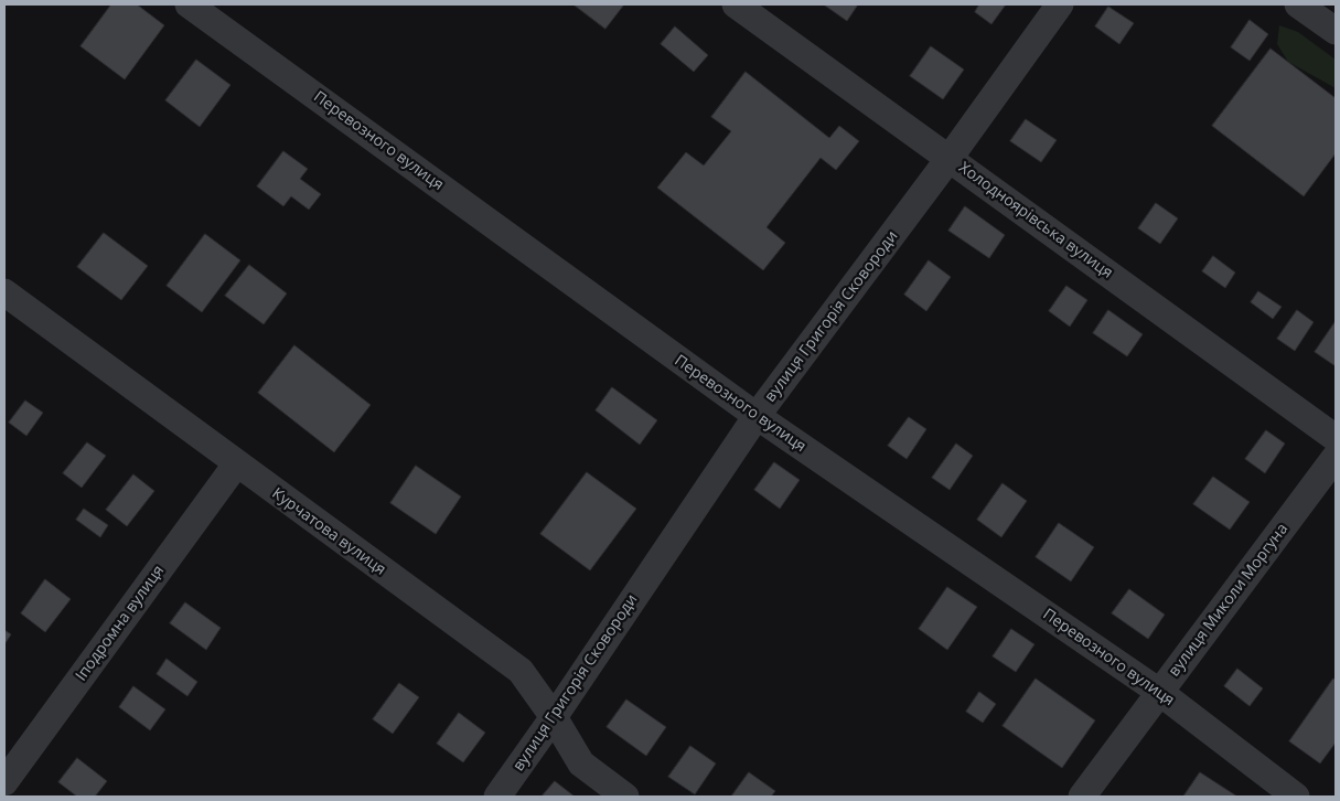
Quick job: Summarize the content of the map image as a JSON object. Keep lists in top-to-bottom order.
{
  "streets": {
    "street": [
      "Перевозного вулиця",
      "Холодноярівська вулиця",
      "вулиця Григорія Сковороди",
      "Курчатова вулиця",
      "вулиця Миколи Моргуна",
      "Іподромна вулиця"
    ]
  },
  "crossings": [
    ["Перевозного вулиця", "вулиця Григорія Сковороди"],
    ["Перевозного вулиця", "вулиця Миколи Моргуна"],
    ["Холодноярівська вулиця", "вулиця Григорія Сковороди"],
    ["вулиця Григорія Сковороди", "Курчатова вулиця"],
    ["Курчатова вулиця", "Іподромна вулиця"]
  ]
}
